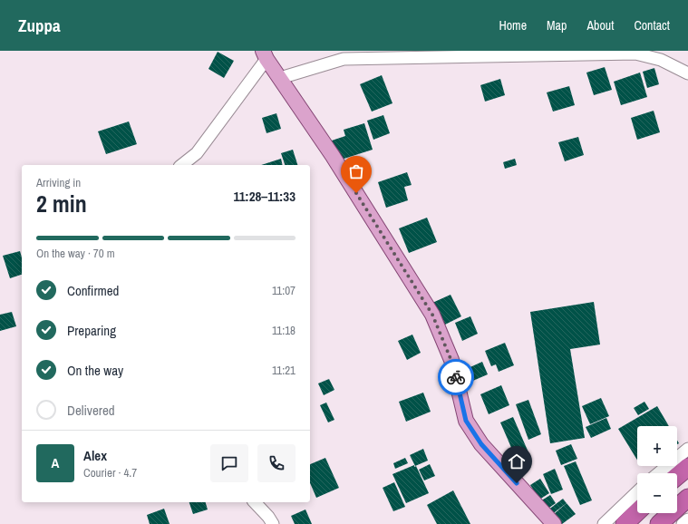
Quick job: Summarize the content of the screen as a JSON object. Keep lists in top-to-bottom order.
{
  "page": {
    "header": "Zuppa",
    "nav": [
      "Home",
      "Map",
      "About",
      "Contact"
    ],
    "heading": ["2 min", "Arriving in", "11:28–11:33"],
    "panel": ["Alex", "Courier · 4.7"],
    "bar": "On the way · 70 m",
    "list": [
      ["Confirmed", "11:07"],
      ["Preparing", "11:18"],
      ["On the way", "11:21"],
      "Delivered"
    ],
    "map_buttons": ["+", "−"],
    "round": "A"
  }
}
